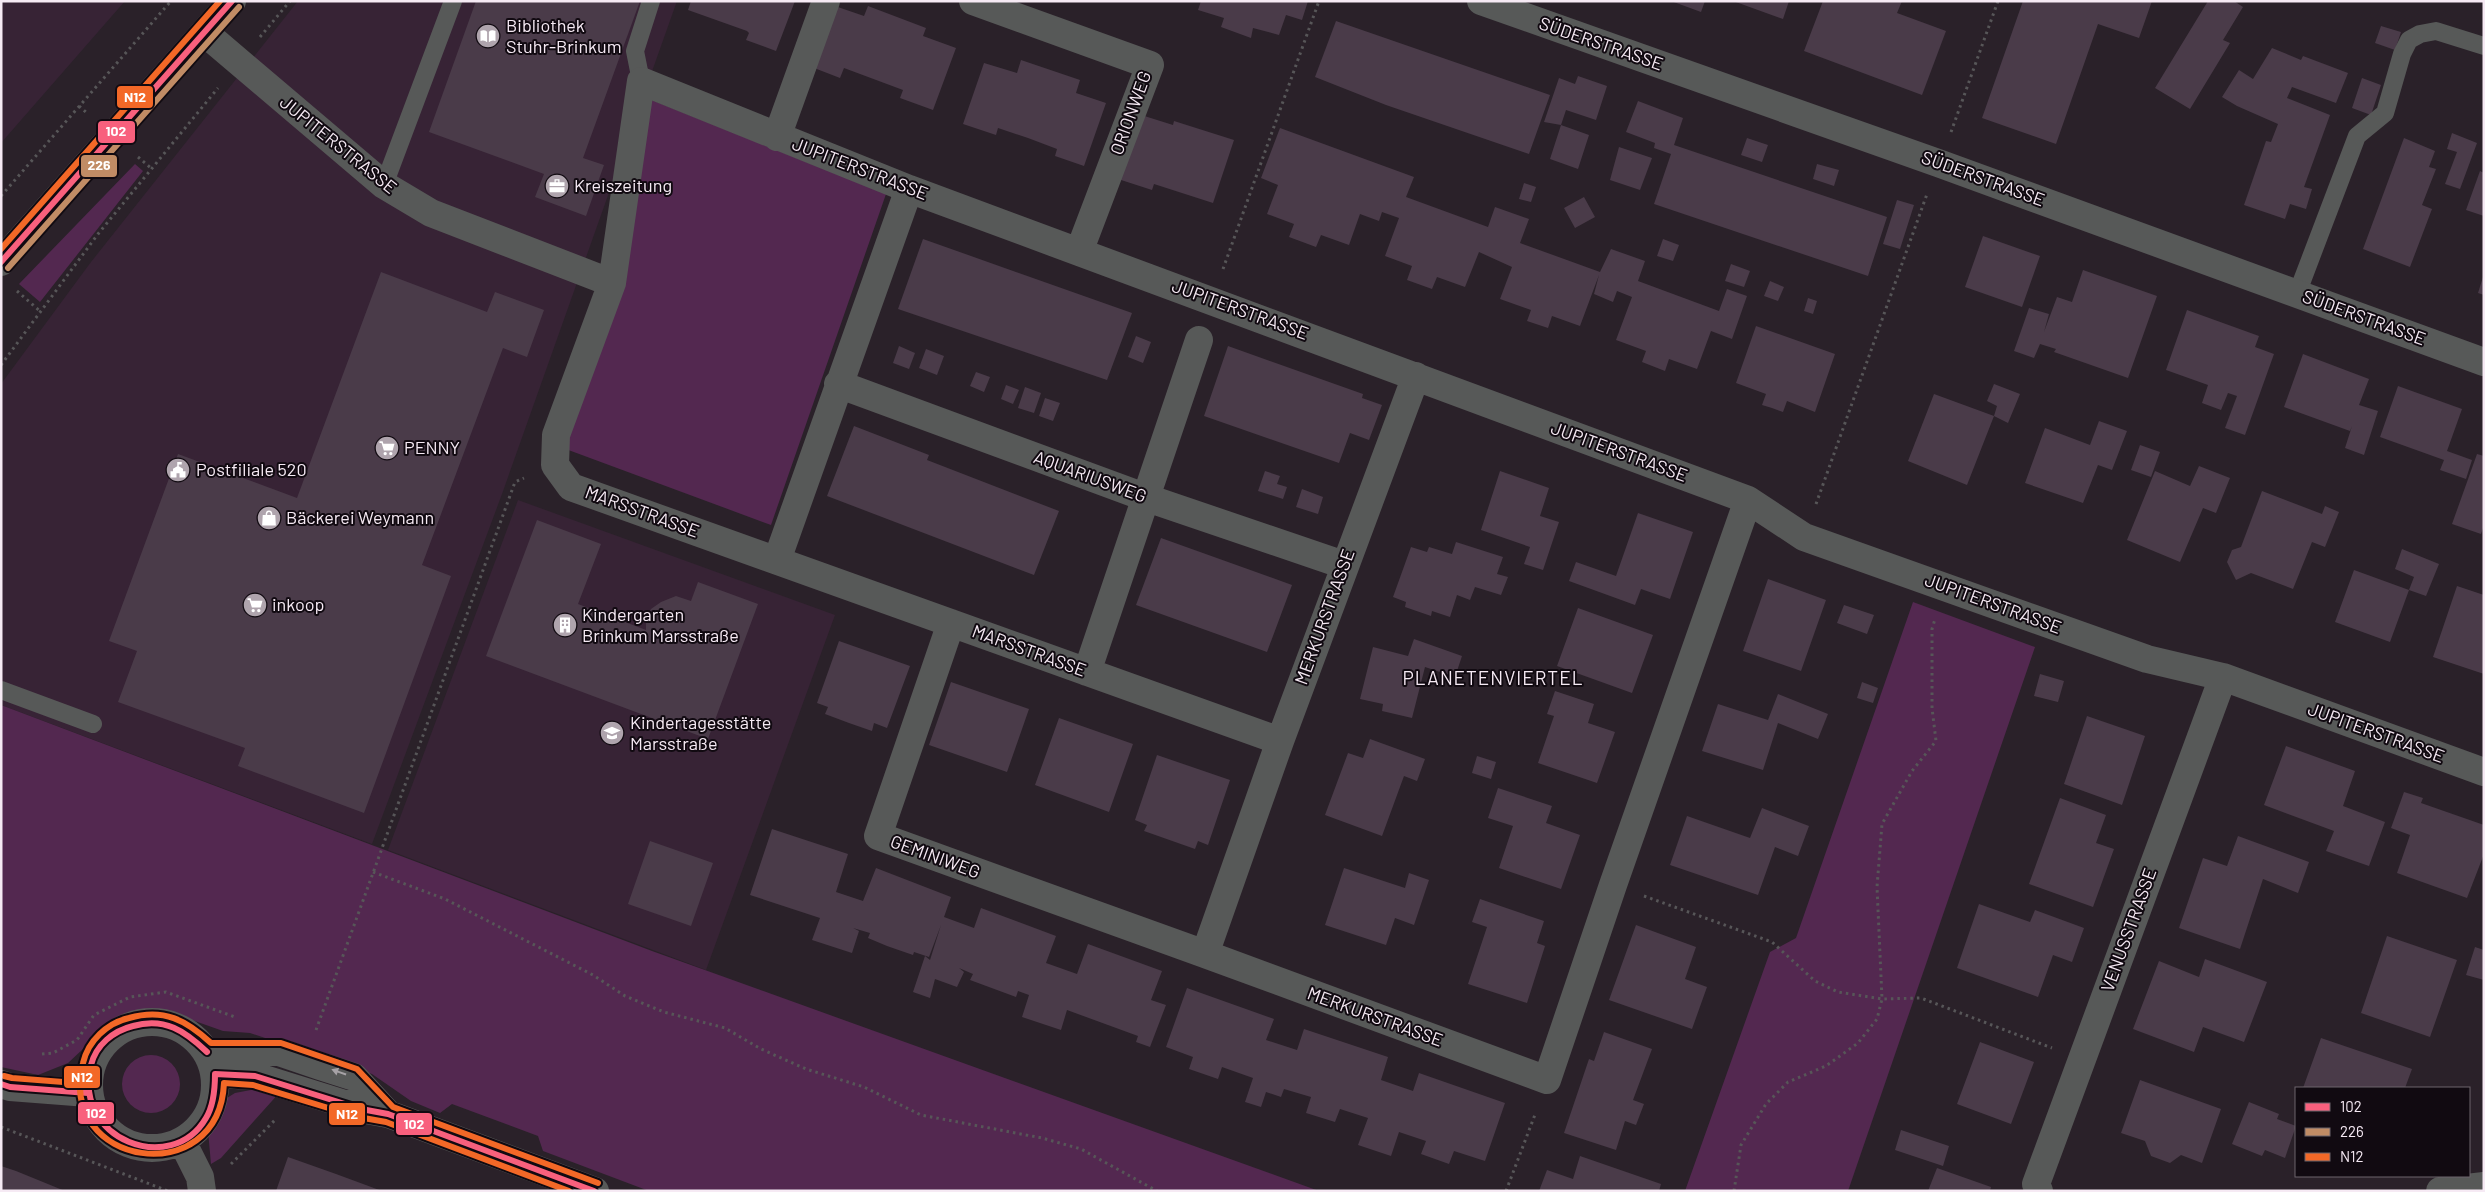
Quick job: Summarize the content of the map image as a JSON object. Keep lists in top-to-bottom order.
{
  "streets": {
    "street": [
      "SÜDERSTRASSE",
      "ORIONWEG",
      "JUPITERSTRASSE",
      "AQUARIUSWEG",
      "MARSSTRASSE",
      "MERKURSTRASSE",
      "GEMINIWEG",
      "VENUSSTRASSE"
    ]
  },
  "crossings": [
    ["ORIONWEG", "JUPITERSTRASSE"],
    ["JUPITERSTRASSE", "MERKURSTRASSE"],
    ["JUPITERSTRASSE", "VENUSSTRASSE"],
    ["AQUARIUSWEG", "MERKURSTRASSE"],
    ["MARSSTRASSE", "MERKURSTRASSE"],
    ["MARSSTRASSE", "GEMINIWEG"],
    ["MERKURSTRASSE", "GEMINIWEG"]
  ],
  "districts": ["PLANETENVIERTEL"],
  "places": {
    "library": ["Bibliothek Stuhr-Brinkum"],
    "office": ["Kreiszeitung"],
    "supermarket": ["PENNY", "inkoop"],
    "public building": ["Postfiliale 520"],
    "shop": ["Bäckerei Weymann"],
    "building": ["Kindergarten Brinkum Marsstraße"],
    "school or university": ["Kindertagesstätte Marsstraße"]
  },
  "lines": ["transit line 102", "transit line N12", "transit line 226"],
  "legend": ["102", "226", "N12"]
}
